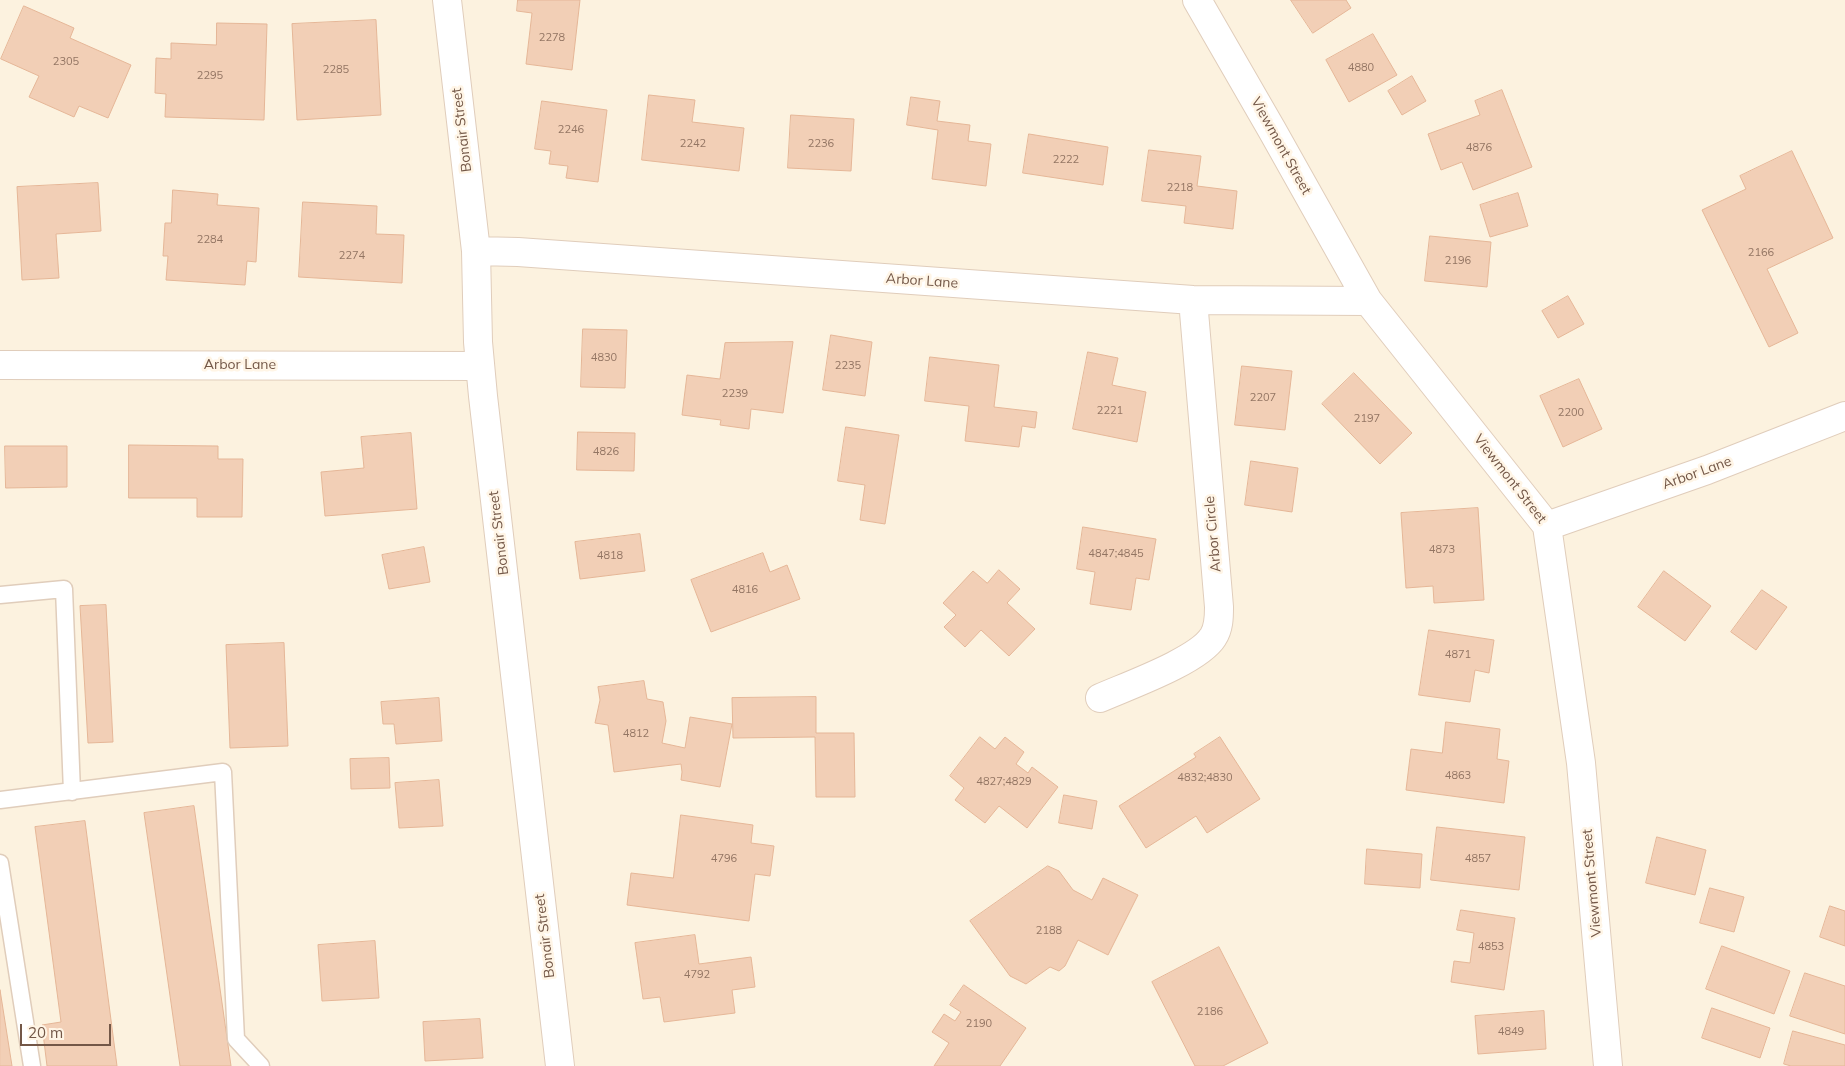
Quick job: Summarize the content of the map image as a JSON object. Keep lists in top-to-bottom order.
{
  "streets": {
    "street": [
      "Bonair Street",
      "Viewmont Street",
      "Arbor Lane",
      "Arbor Circle"
    ]
  },
  "crossings": [
    ["Bonair Street", "Arbor Lane"],
    ["Viewmont Street", "Arbor Lane"],
    ["Arbor Lane", "Arbor Circle"]
  ],
  "house_numbers": [
    "2278",
    "2305",
    "4880",
    "2285",
    "2295",
    "2246",
    "2242",
    "2236",
    "4876",
    "2222",
    "2218",
    "2284",
    "2166",
    "2274",
    "2196",
    "4830",
    "2235",
    "2239",
    "2207",
    "2221",
    "2200",
    "2197",
    "4826",
    "4873",
    "4847;4845",
    "4818",
    "4816",
    "4871",
    "4812",
    "4863",
    "4832;4830",
    "4827;4829",
    "4796",
    "4857",
    "2188",
    "4853",
    "4792",
    "2186",
    "2190",
    "4849"
  ],
  "scale_bar": "20 m"
}
